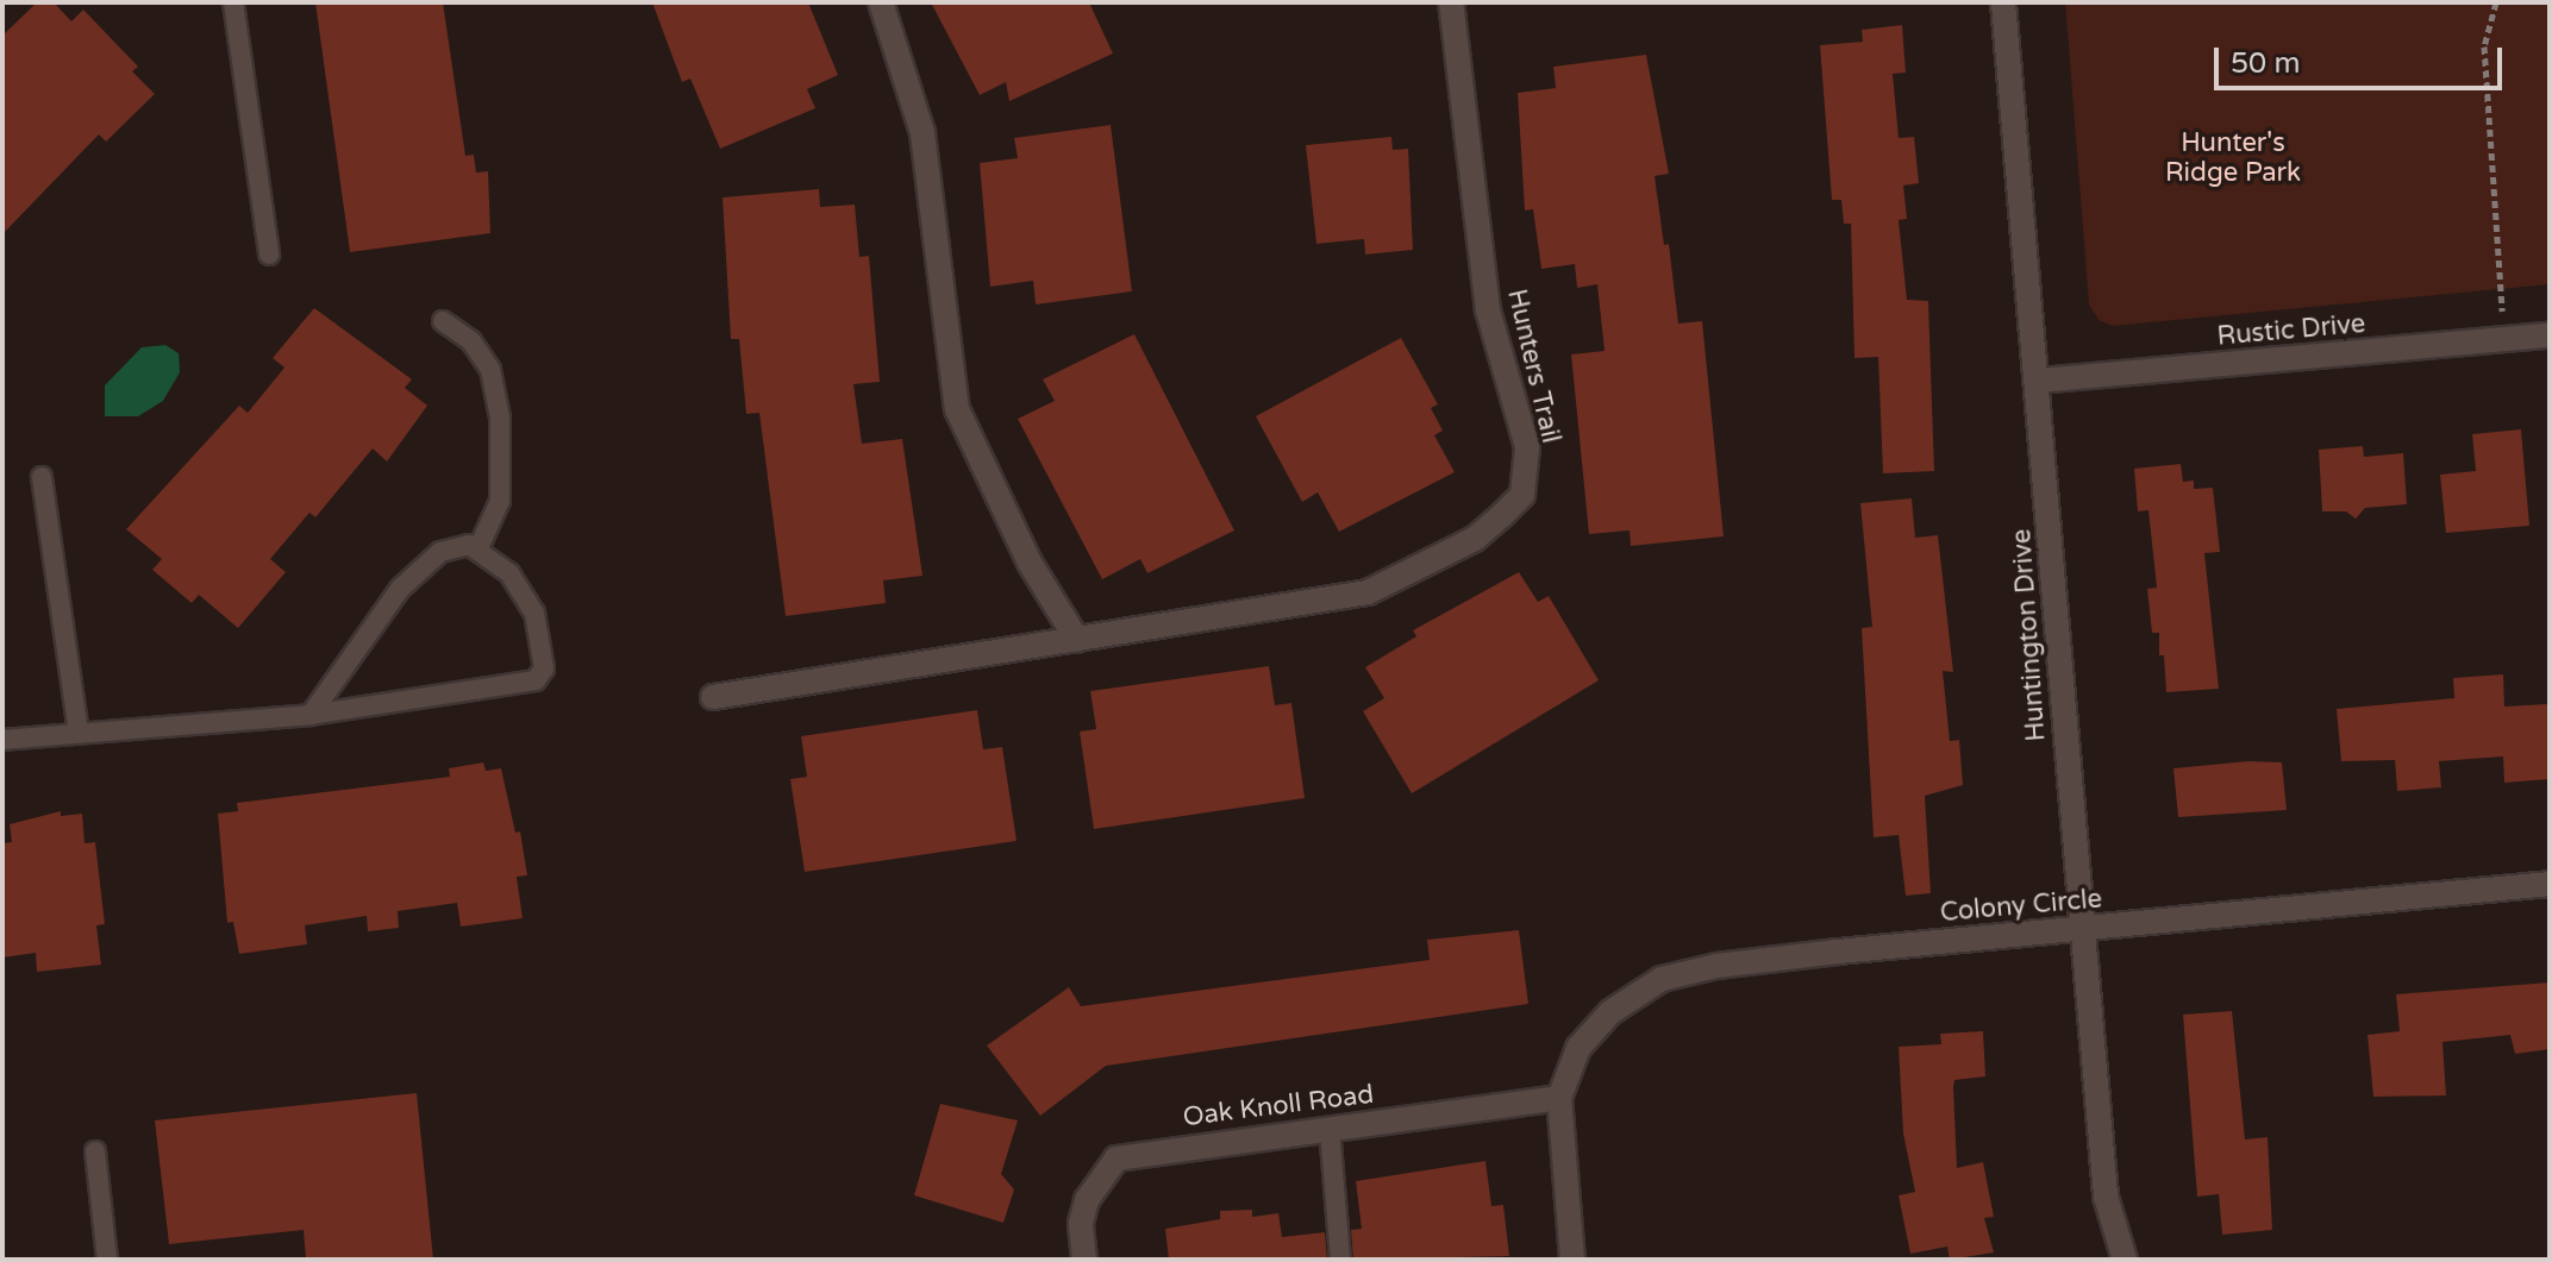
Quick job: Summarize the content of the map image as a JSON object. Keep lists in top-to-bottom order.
{
  "streets": {
    "street": [
      "Rustic Drive",
      "Hunters Trail",
      "Huntington Drive",
      "Colony Circle",
      "Oak Knoll Road"
    ]
  },
  "crossings": [
    ["Rustic Drive", "Huntington Drive"],
    ["Huntington Drive", "Colony Circle"],
    ["Colony Circle", "Oak Knoll Road"]
  ],
  "parks": ["Hunter's Ridge Park"],
  "scale_bar": "50 m"
}
